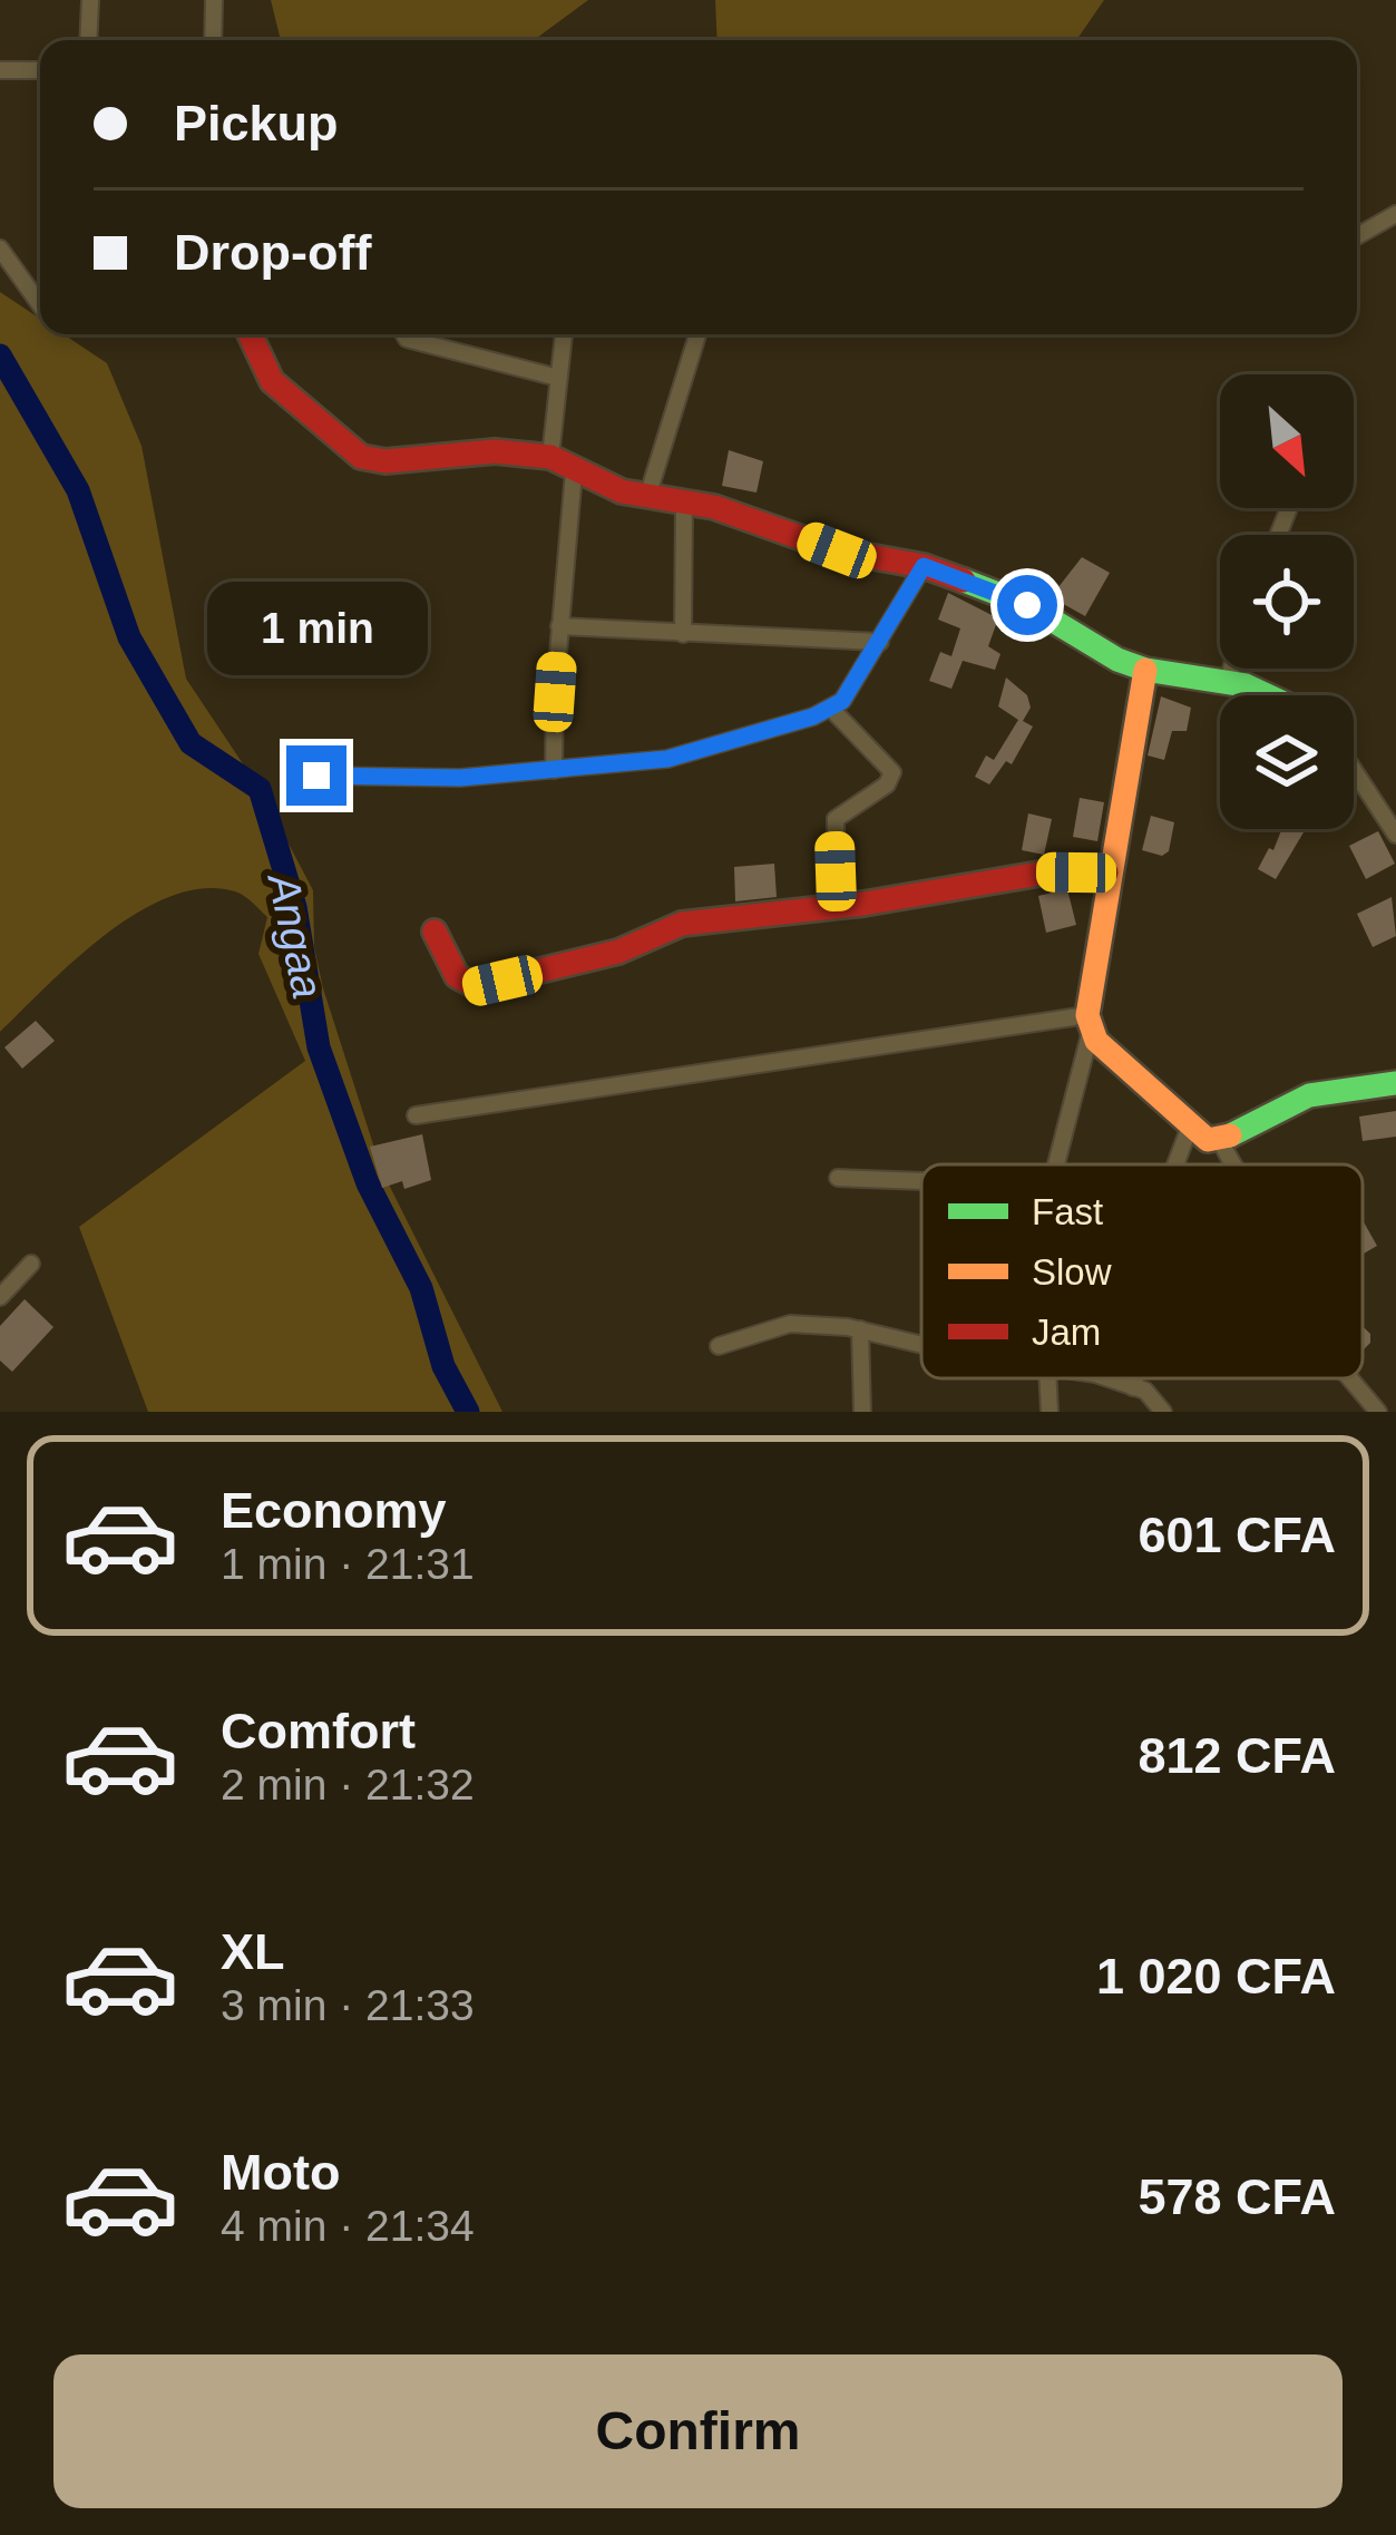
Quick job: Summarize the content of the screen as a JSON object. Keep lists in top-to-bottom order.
{
  "water": ["Angaa"],
  "legend": ["Fast", "Slow", "Jam"],
  "north": "bottom right",
  "page": {
    "banner": ["Pickup", "Drop-off"],
    "bubble": "1 min",
    "list": [
      {
        "name": "Economy",
        "note": "1 min · 21:31",
        "value": "601 CFA"
      },
      {
        "name": "Comfort",
        "note": "2 min · 21:32",
        "value": "812 CFA"
      },
      {
        "name": "XL",
        "note": "3 min · 21:33",
        "value": "1 020 CFA"
      },
      {
        "name": "Moto",
        "note": "4 min · 21:34",
        "value": "578 CFA"
      }
    ],
    "buttons": "Confirm"
  }
}
